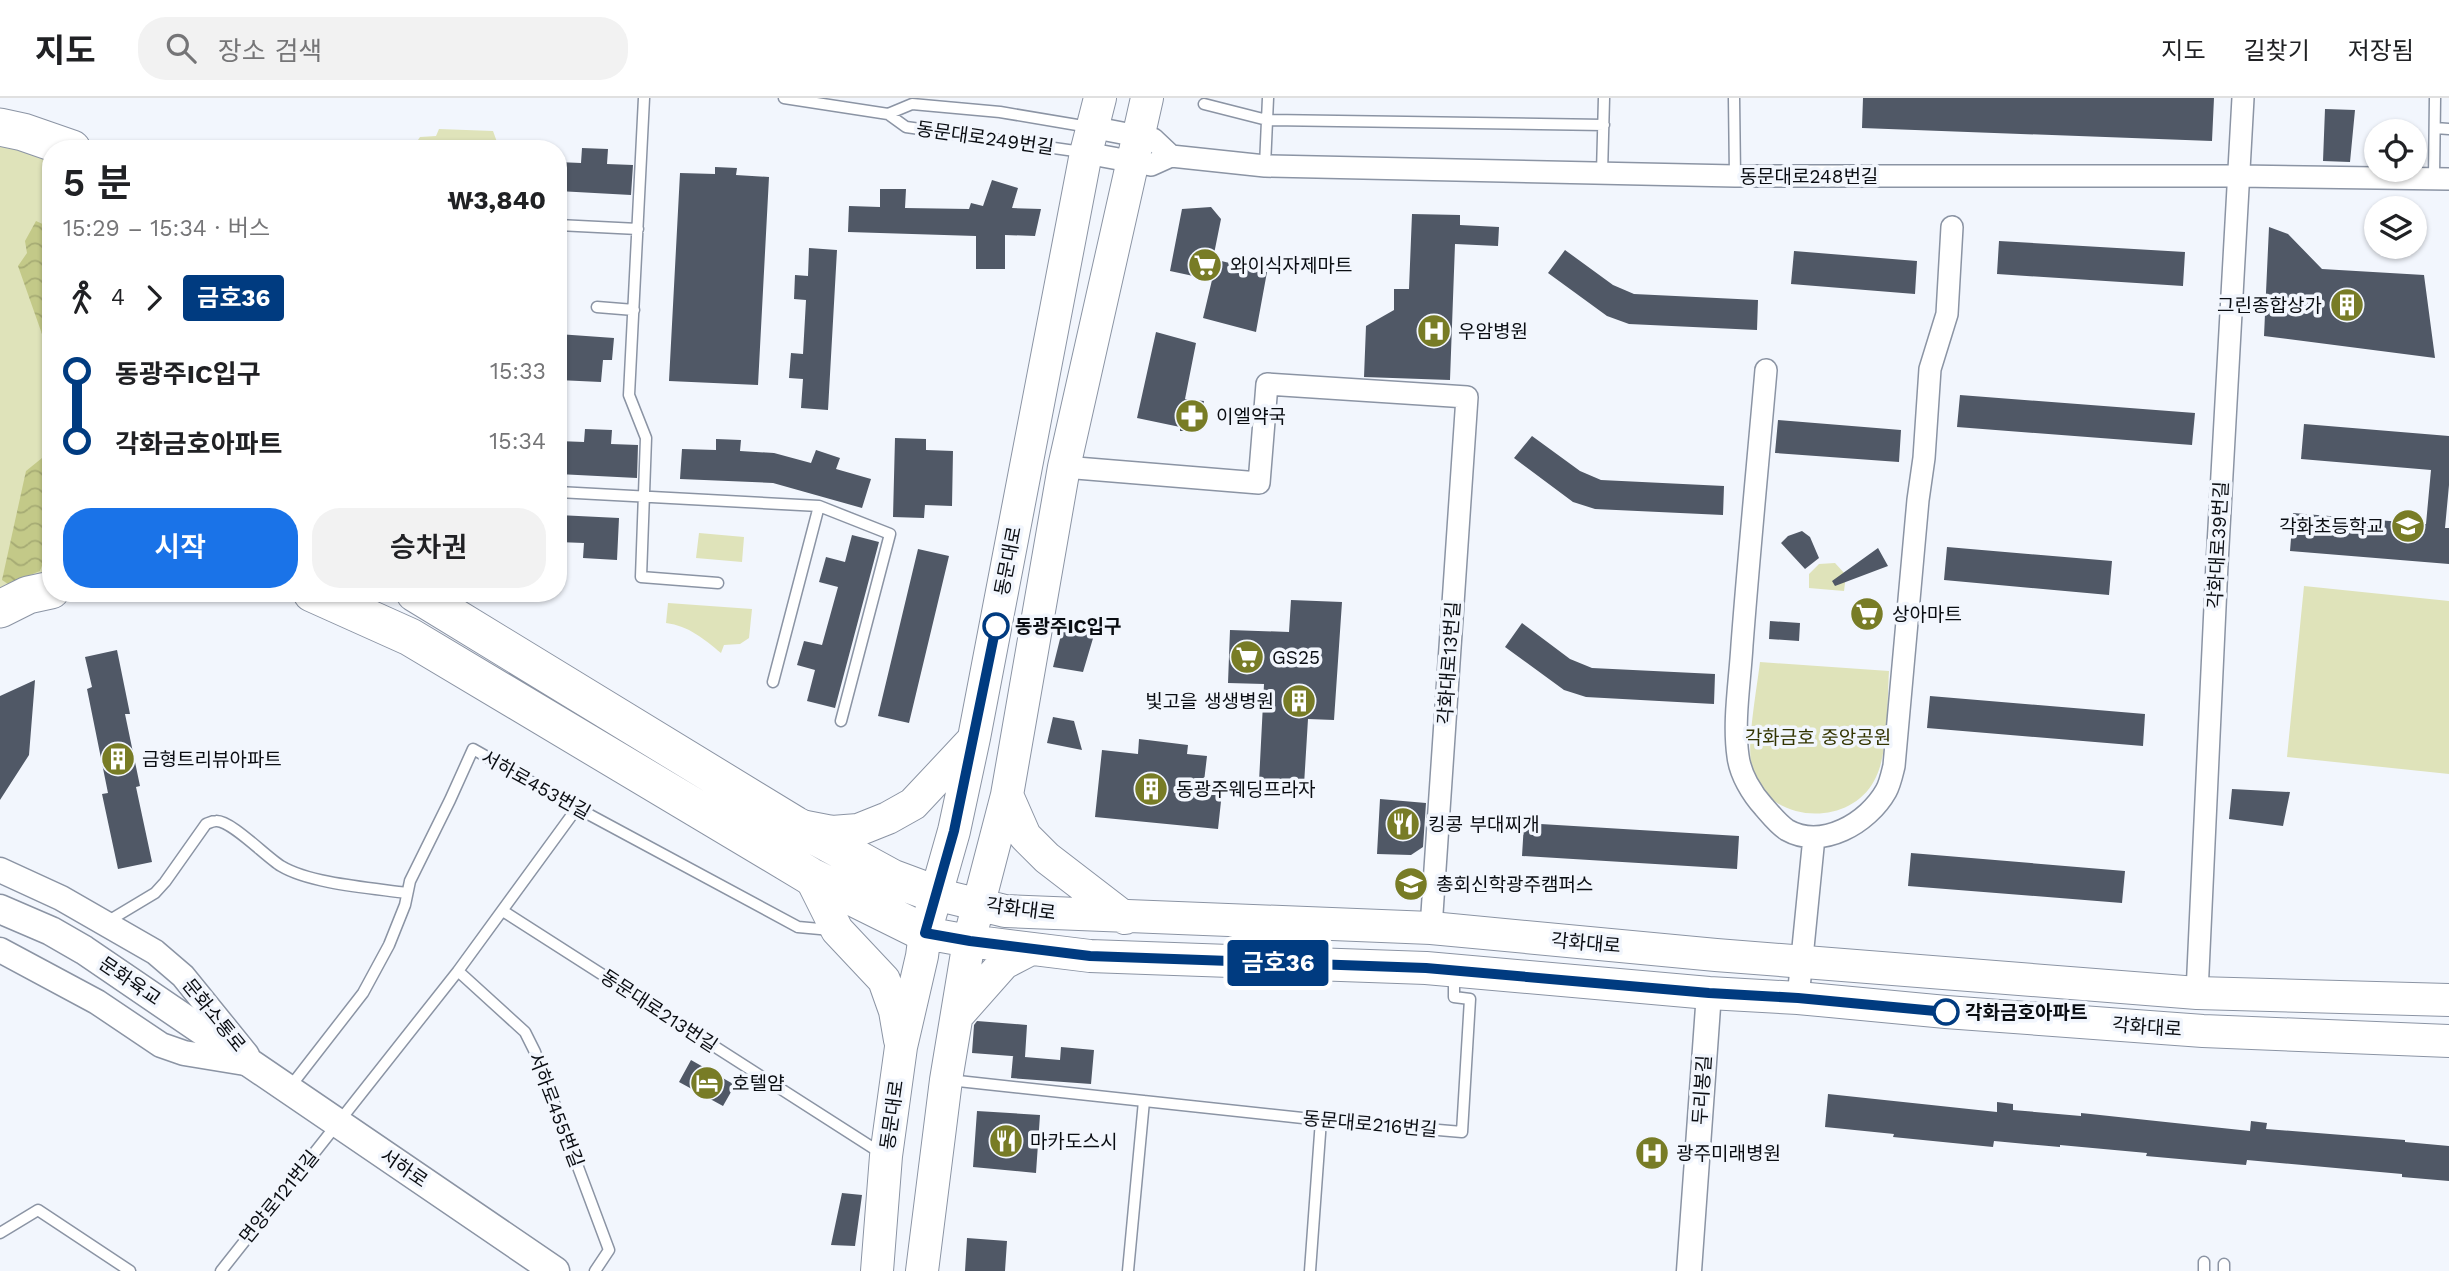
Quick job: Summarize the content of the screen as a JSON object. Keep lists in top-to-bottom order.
{
  "streets": {
    "main road": [
      "동문대로",
      "각화대로",
      "문화육교",
      "서하로"
    ],
    "street": [
      "동문대로248번길",
      "각화대로39번길",
      "각화대로13번길",
      "문화소통로",
      "두리봉길"
    ],
    "lane": [
      "동문대로249번길",
      "서하로453번길",
      "동문대로213번길",
      "서하로455번길",
      "동문대로216번길",
      "면앙로121번길"
    ]
  },
  "crossings": [
    ["동문대로249번길", "동문대로248번길"],
    ["동문대로249번길", "동문대로"],
    ["동문대로248번길", "각화대로39번길"],
    ["동문대로248번길", "동문대로"],
    ["각화대로39번길", "각화대로"],
    ["동문대로", "각화대로13번길"],
    ["동문대로", "각화대로"],
    ["동문대로", "동문대로213번길"],
    ["동문대로", "동문대로216번길"],
    ["각화대로13번길", "각화대로"],
    ["서하로453번길", "서하로"],
    ["각화대로", "두리봉길"],
    ["각화대로", "동문대로216번길"],
    ["문화육교", "문화소통로"],
    ["문화육교", "서하로"],
    ["문화소통로", "서하로"],
    ["서하로", "면앙로121번길"]
  ],
  "parks": ["각화금호 중앙공원"],
  "places": {
    "supermarket": ["와이식자제마트", "상아마트", "GS25"],
    "building": [
      "그린종합상가",
      "빛고을 생생병원",
      "금형트리뷰아파트",
      "동광주웨딩프라자"
    ],
    "hospital": ["우암병원", "광주미래병원"],
    "pharmacy": ["이엘약국"],
    "school or university": ["각화초등학교", "총회신학광주캠퍼스"],
    "other": ["동광주IC입구", "각화금호아파트"],
    "restaurant": ["킹콩 부대찌개", "마카도스시"],
    "hotel": ["호텔얌"]
  },
  "lines": ["bus line 금호36"],
  "page": {
    "header": "지도",
    "search": "장소 검색",
    "nav": ["지도", "길찾기", "저장됨"],
    "on_map": "금호36",
    "heading": ["5 분", "15:29 – 15:34 · 버스", "₩3,840"],
    "legs": ["4", "금호36"],
    "list": [
      {
        "name": "동광주IC입구",
        "value": "15:33"
      },
      {
        "name": "각화금호아파트",
        "value": "15:34"
      }
    ],
    "buttons": ["시작", "승차권"]
  }
}
